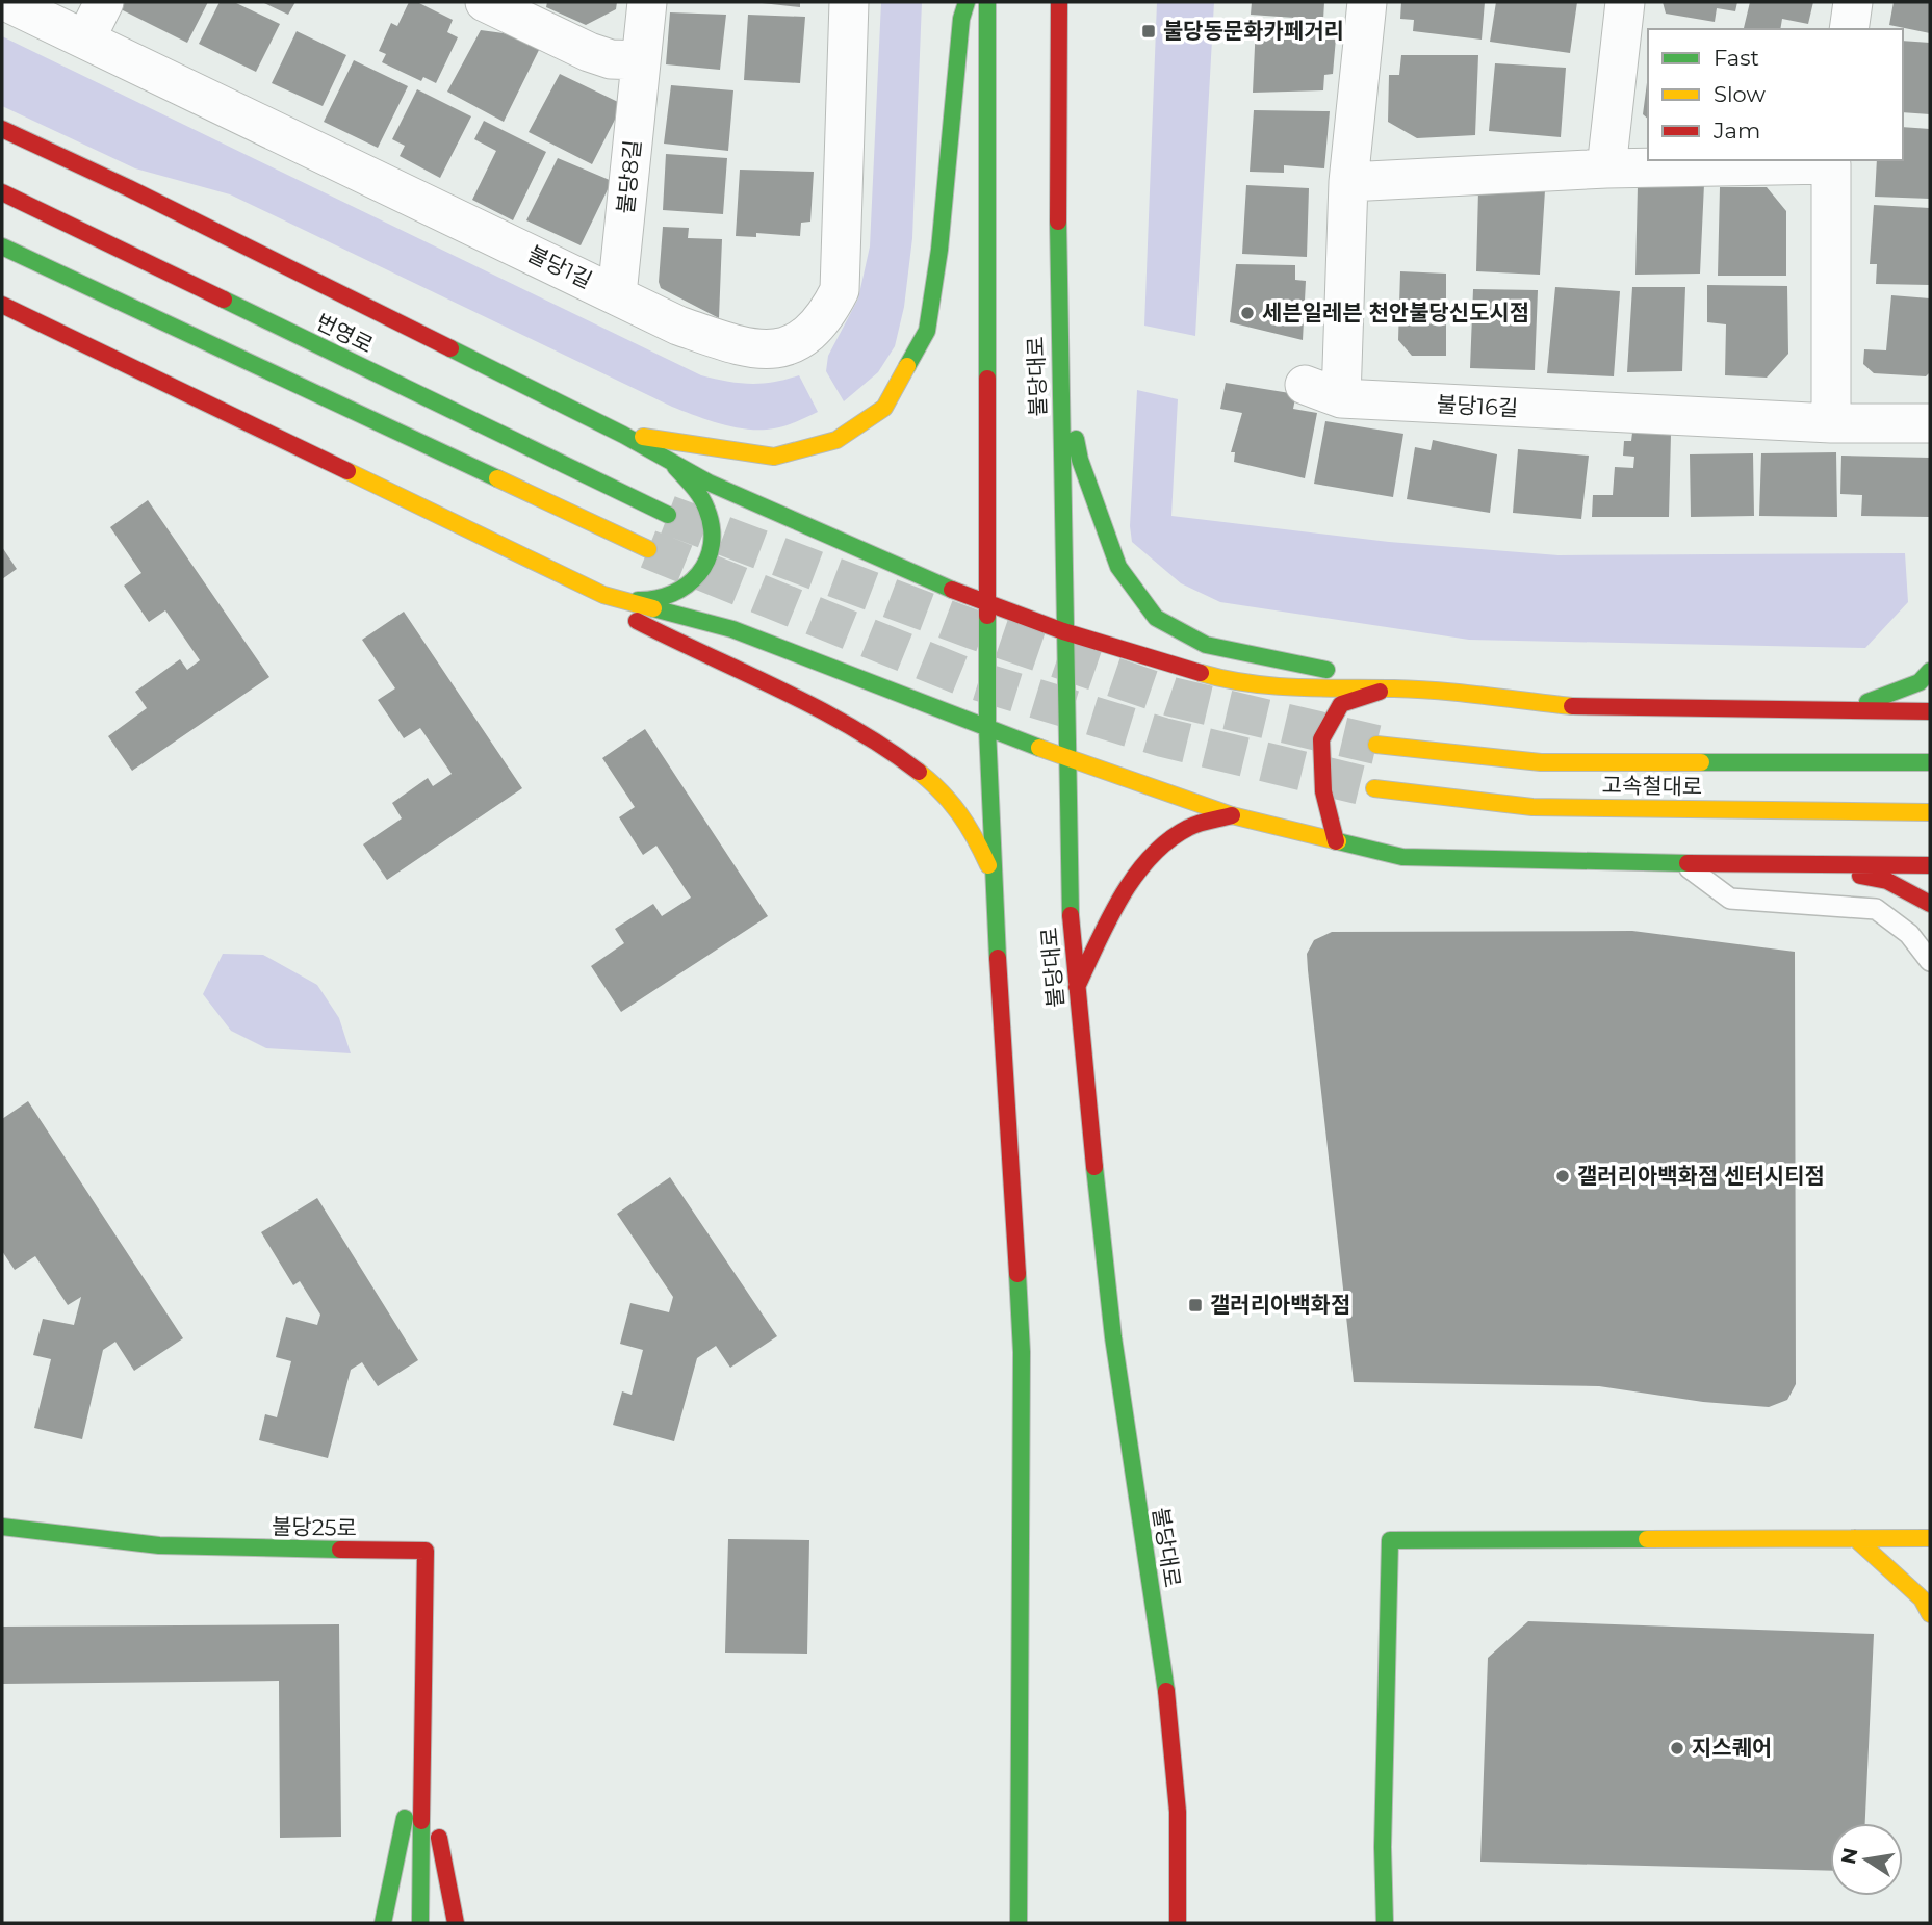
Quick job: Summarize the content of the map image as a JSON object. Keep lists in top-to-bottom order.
{
  "streets": {
    "main road": [
      "번영로",
      "불당대로",
      "고속철대로",
      "불당25로"
    ],
    "street": ["불당8길", "불당1길", "불당16길"]
  },
  "crossings": [
    ["불당8길", "불당1길"]
  ],
  "places": {
    "transit": ["불당동문화카페거리", "갤러리아백화점"],
    "other": ["세븐일레븐 천안불당신도시점", "갤러리아백화점 센터시티점", "지스퀘어"]
  },
  "legend": ["Fast", "Slow", "Jam"],
  "north": "left"
}
